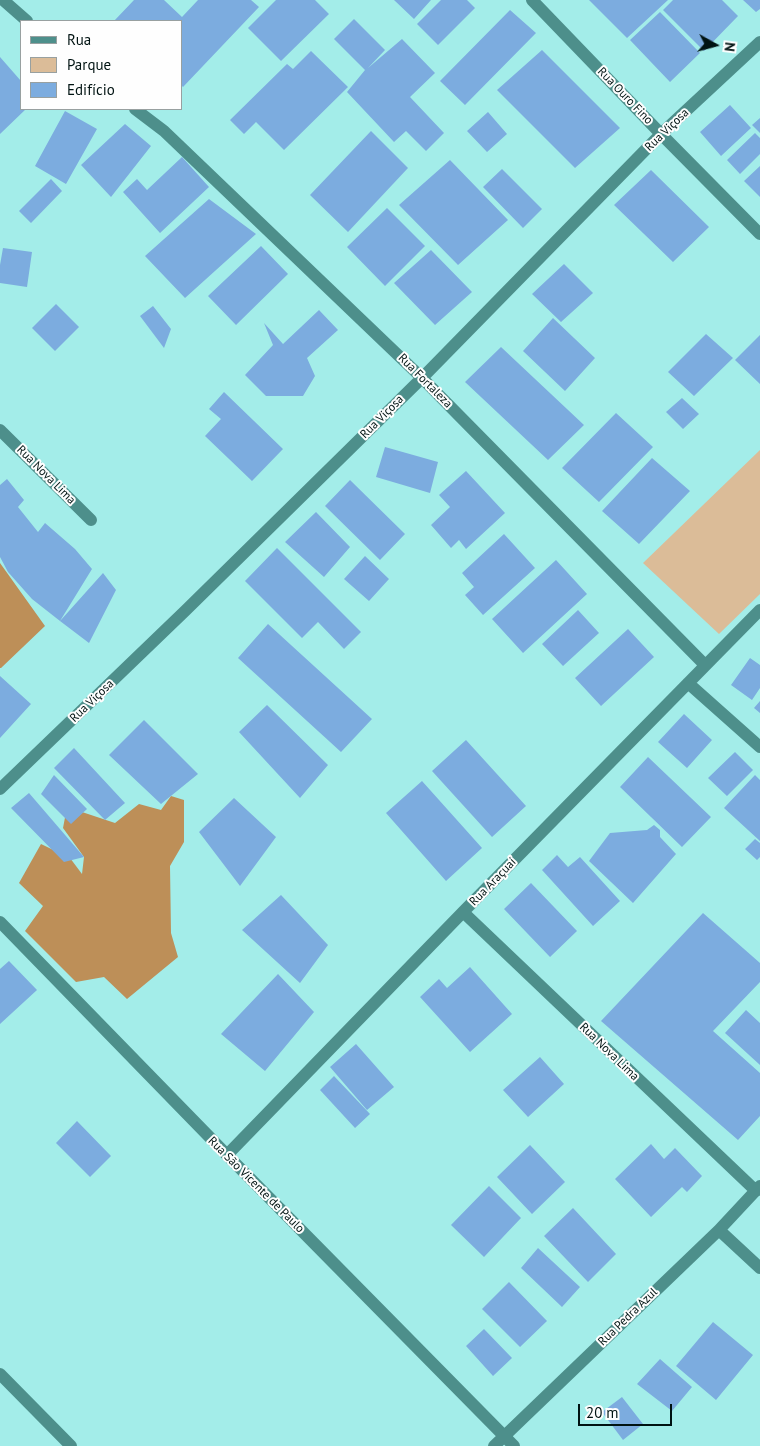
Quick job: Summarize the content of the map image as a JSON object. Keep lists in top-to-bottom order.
{
  "streets": {
    "street": [
      "Rua Ouro Fino",
      "Rua Viçosa",
      "Rua Fortaleza",
      "Rua Nova Lima",
      "Rua Araçuaí",
      "Rua São Vicente de Paulo",
      "Rua Pedra Azul"
    ]
  },
  "crossings": [
    ["Rua Ouro Fino", "Rua Viçosa"],
    ["Rua Viçosa", "Rua Fortaleza"],
    ["Rua Fortaleza", "Rua Araçuaí"],
    ["Rua Nova Lima", "Rua Araçuaí"],
    ["Rua Nova Lima", "Rua Pedra Azul"],
    ["Rua Araçuaí", "Rua São Vicente de Paulo"],
    ["Rua São Vicente de Paulo", "Rua Pedra Azul"]
  ],
  "legend": ["Rua", "Parque", "Edifício"],
  "scale_bar": "20 m",
  "north": "right"
}
